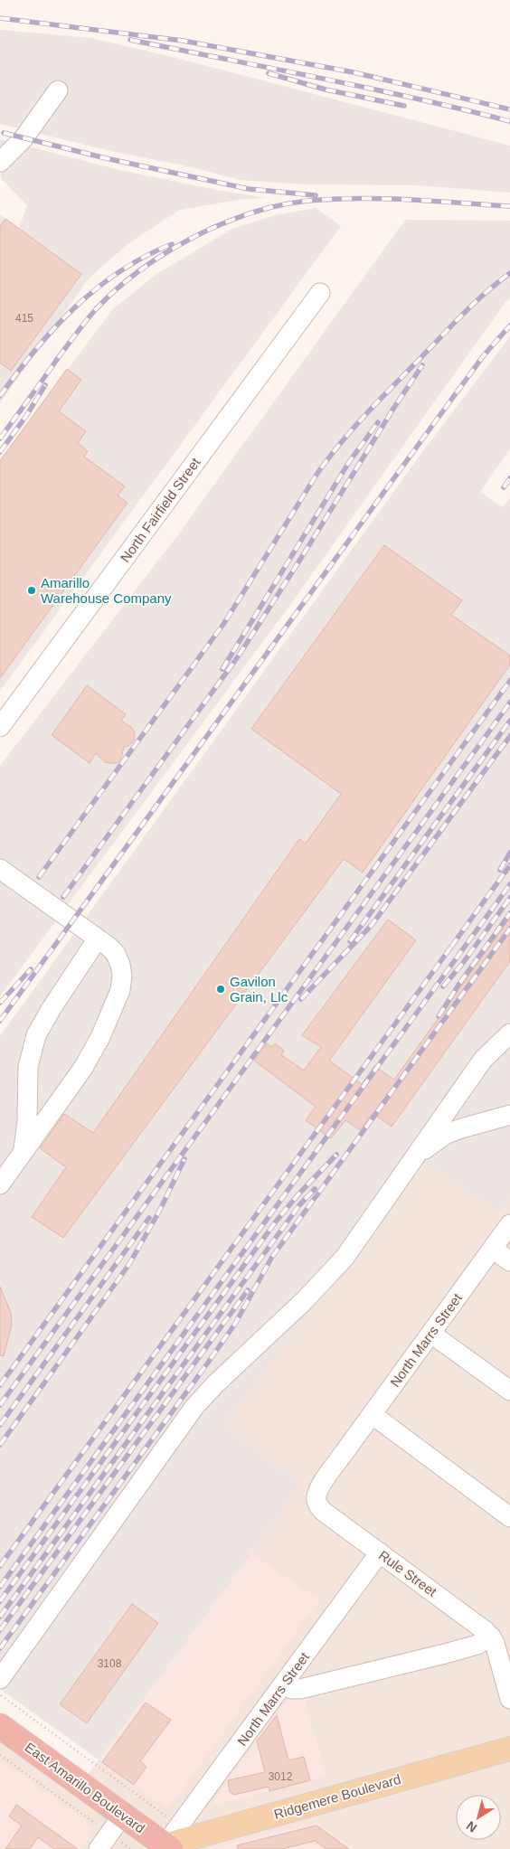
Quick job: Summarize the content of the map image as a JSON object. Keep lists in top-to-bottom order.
{
  "streets": {
    "highway": ["East Amarillo Boulevard"],
    "main road": ["Ridgemere Boulevard"],
    "street": ["North Fairfield Street", "North Marrs Street", "Rule Street"]
  },
  "crossings": [
    ["North Marrs Street", "Rule Street"],
    ["North Marrs Street", "East Amarillo Boulevard"],
    ["North Marrs Street", "Ridgemere Boulevard"],
    ["East Amarillo Boulevard", "Ridgemere Boulevard"]
  ],
  "places": ["Amarillo Warehouse Company", "Gavilon Grain, Llc"],
  "house_numbers": ["415", "3108", "3012"],
  "north": "bottom left"
}
